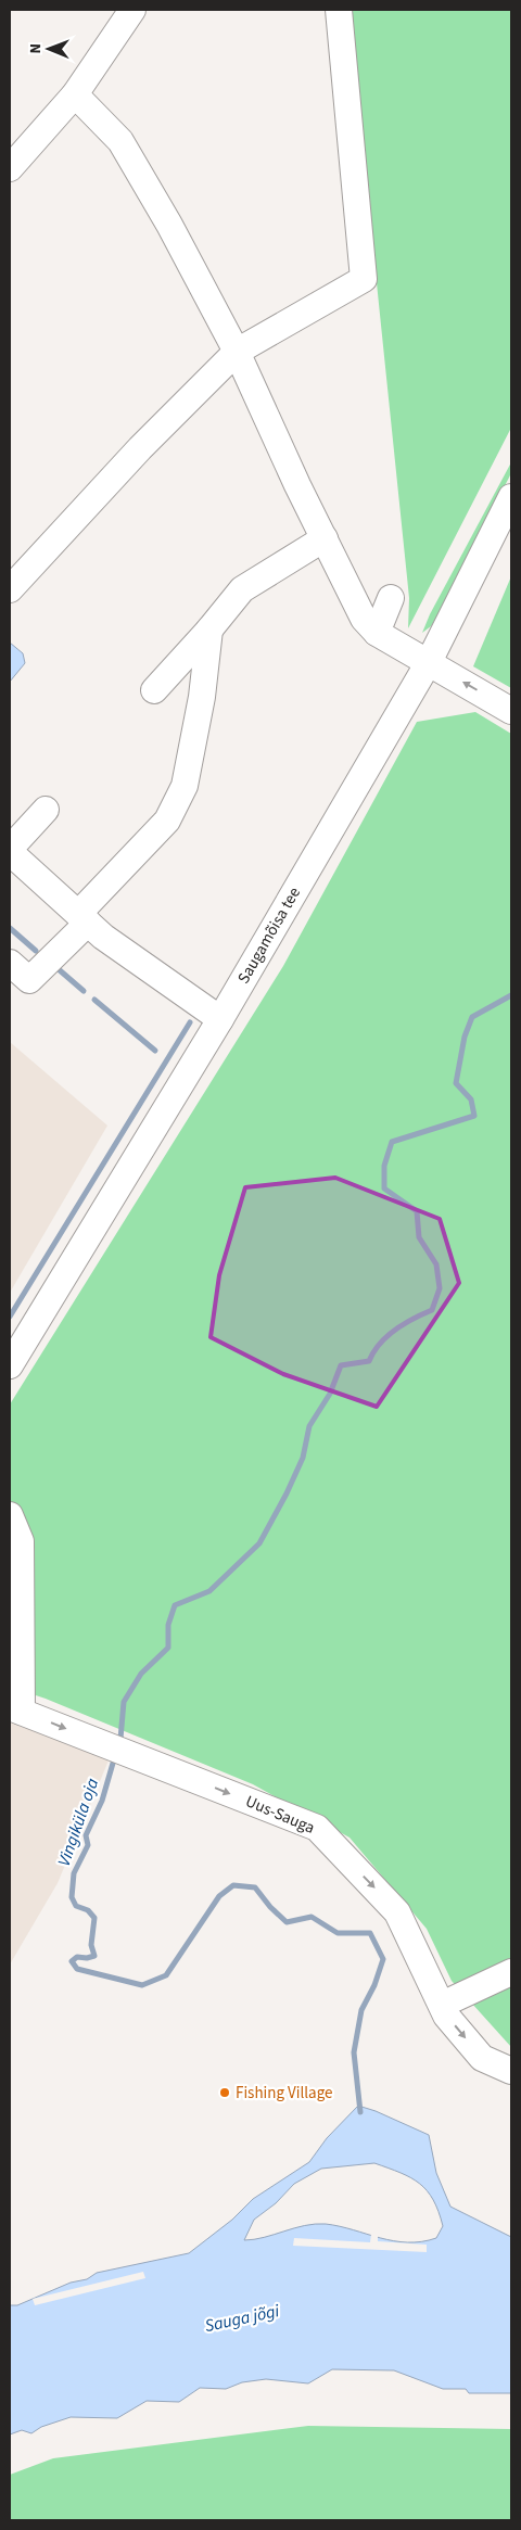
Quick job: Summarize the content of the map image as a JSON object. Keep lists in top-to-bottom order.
{
  "streets": {
    "street": ["Saugamõisa tee", "Uus-Sauga"]
  },
  "one_way": ["Uus-Sauga"],
  "water": ["Vingiküla oja", "Sauga jõgi"],
  "places": ["Fishing Village"],
  "north": "left"
}
